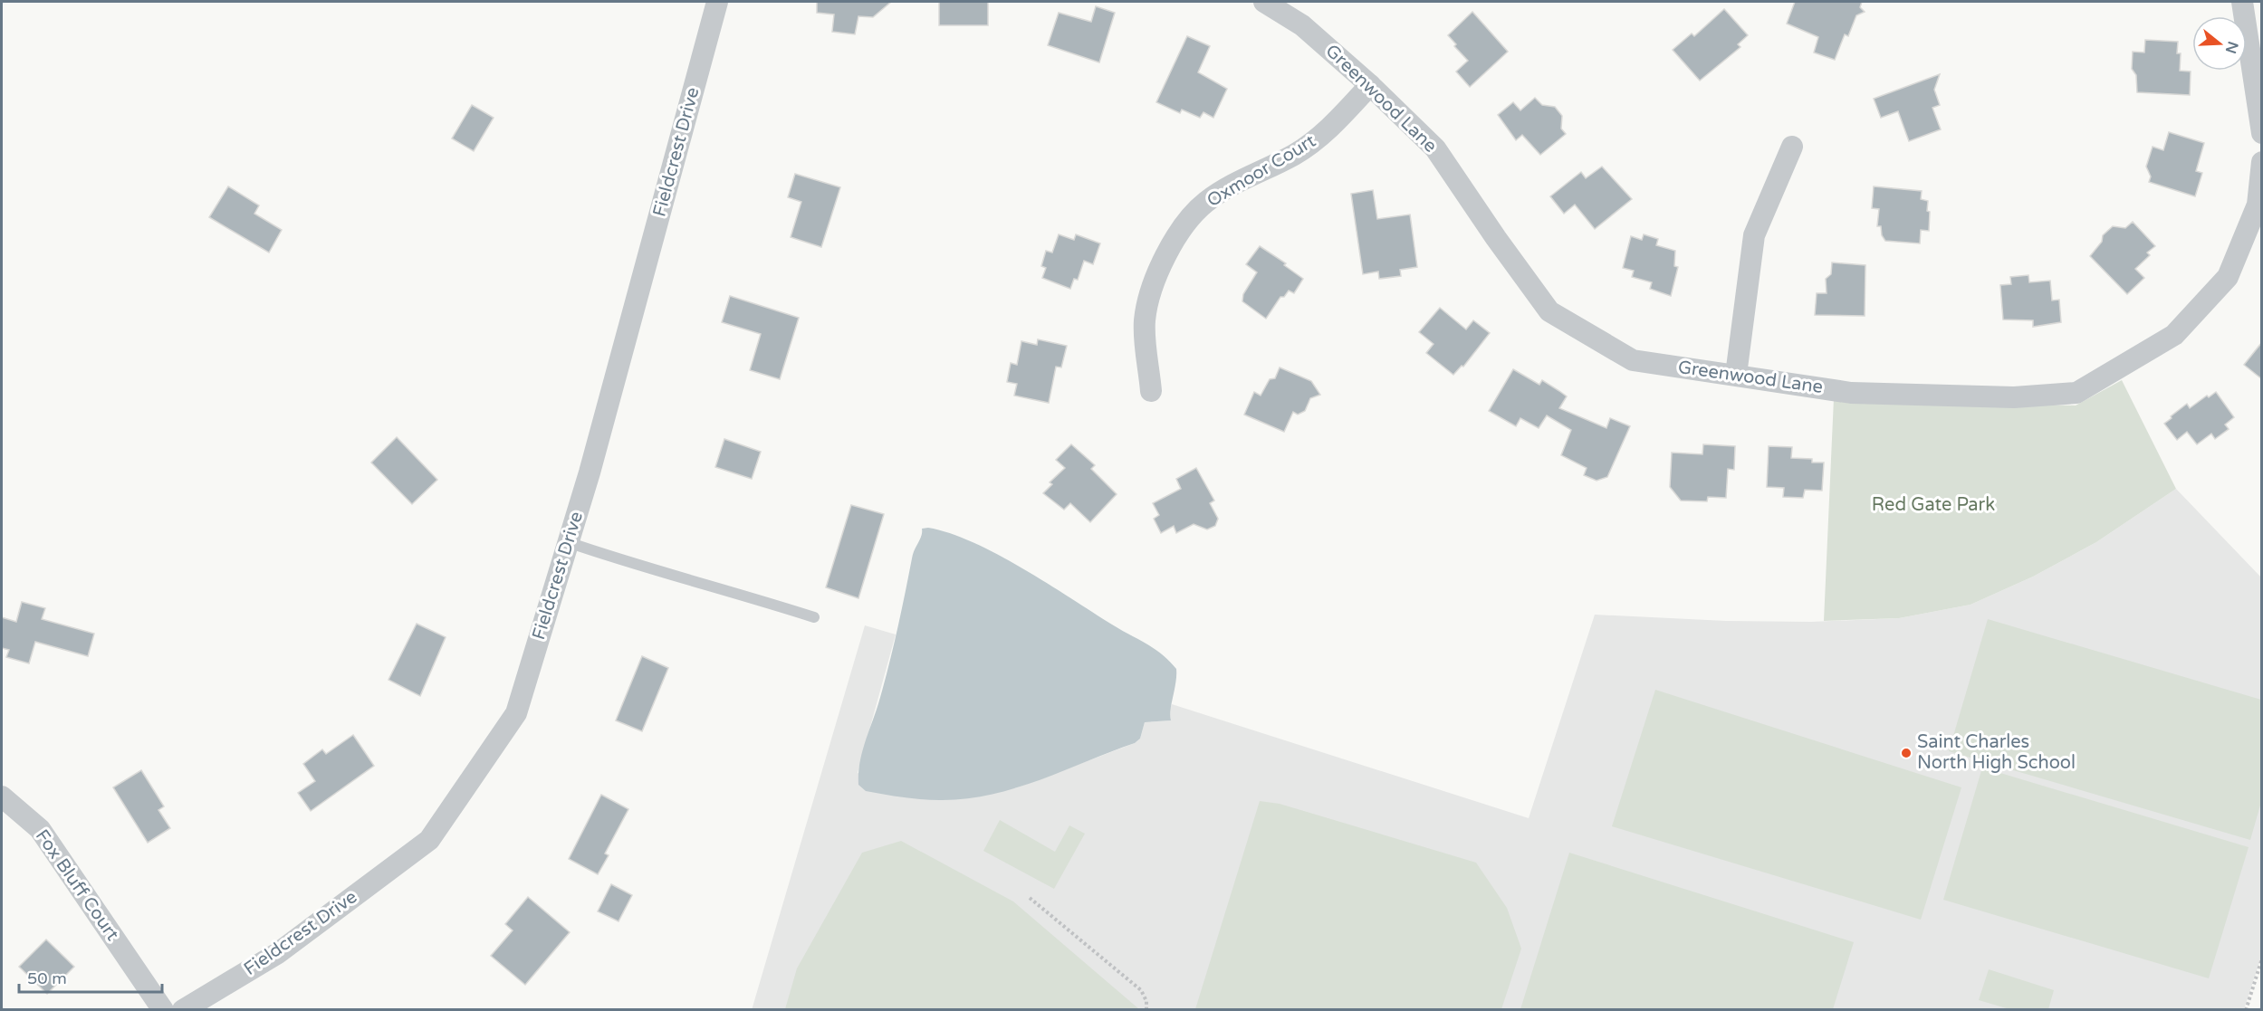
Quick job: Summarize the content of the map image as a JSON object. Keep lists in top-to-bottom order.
{
  "streets": {
    "street": [
      "Greenwood Lane",
      "Fieldcrest Drive",
      "Oxmoor Court",
      "Fox Bluff Court"
    ]
  },
  "crossings": [
    ["Greenwood Lane", "Oxmoor Court"]
  ],
  "parks": ["Red Gate Park"],
  "places": ["Saint Charles North High School"],
  "scale_bar": "50 m",
  "north": "right"
}
